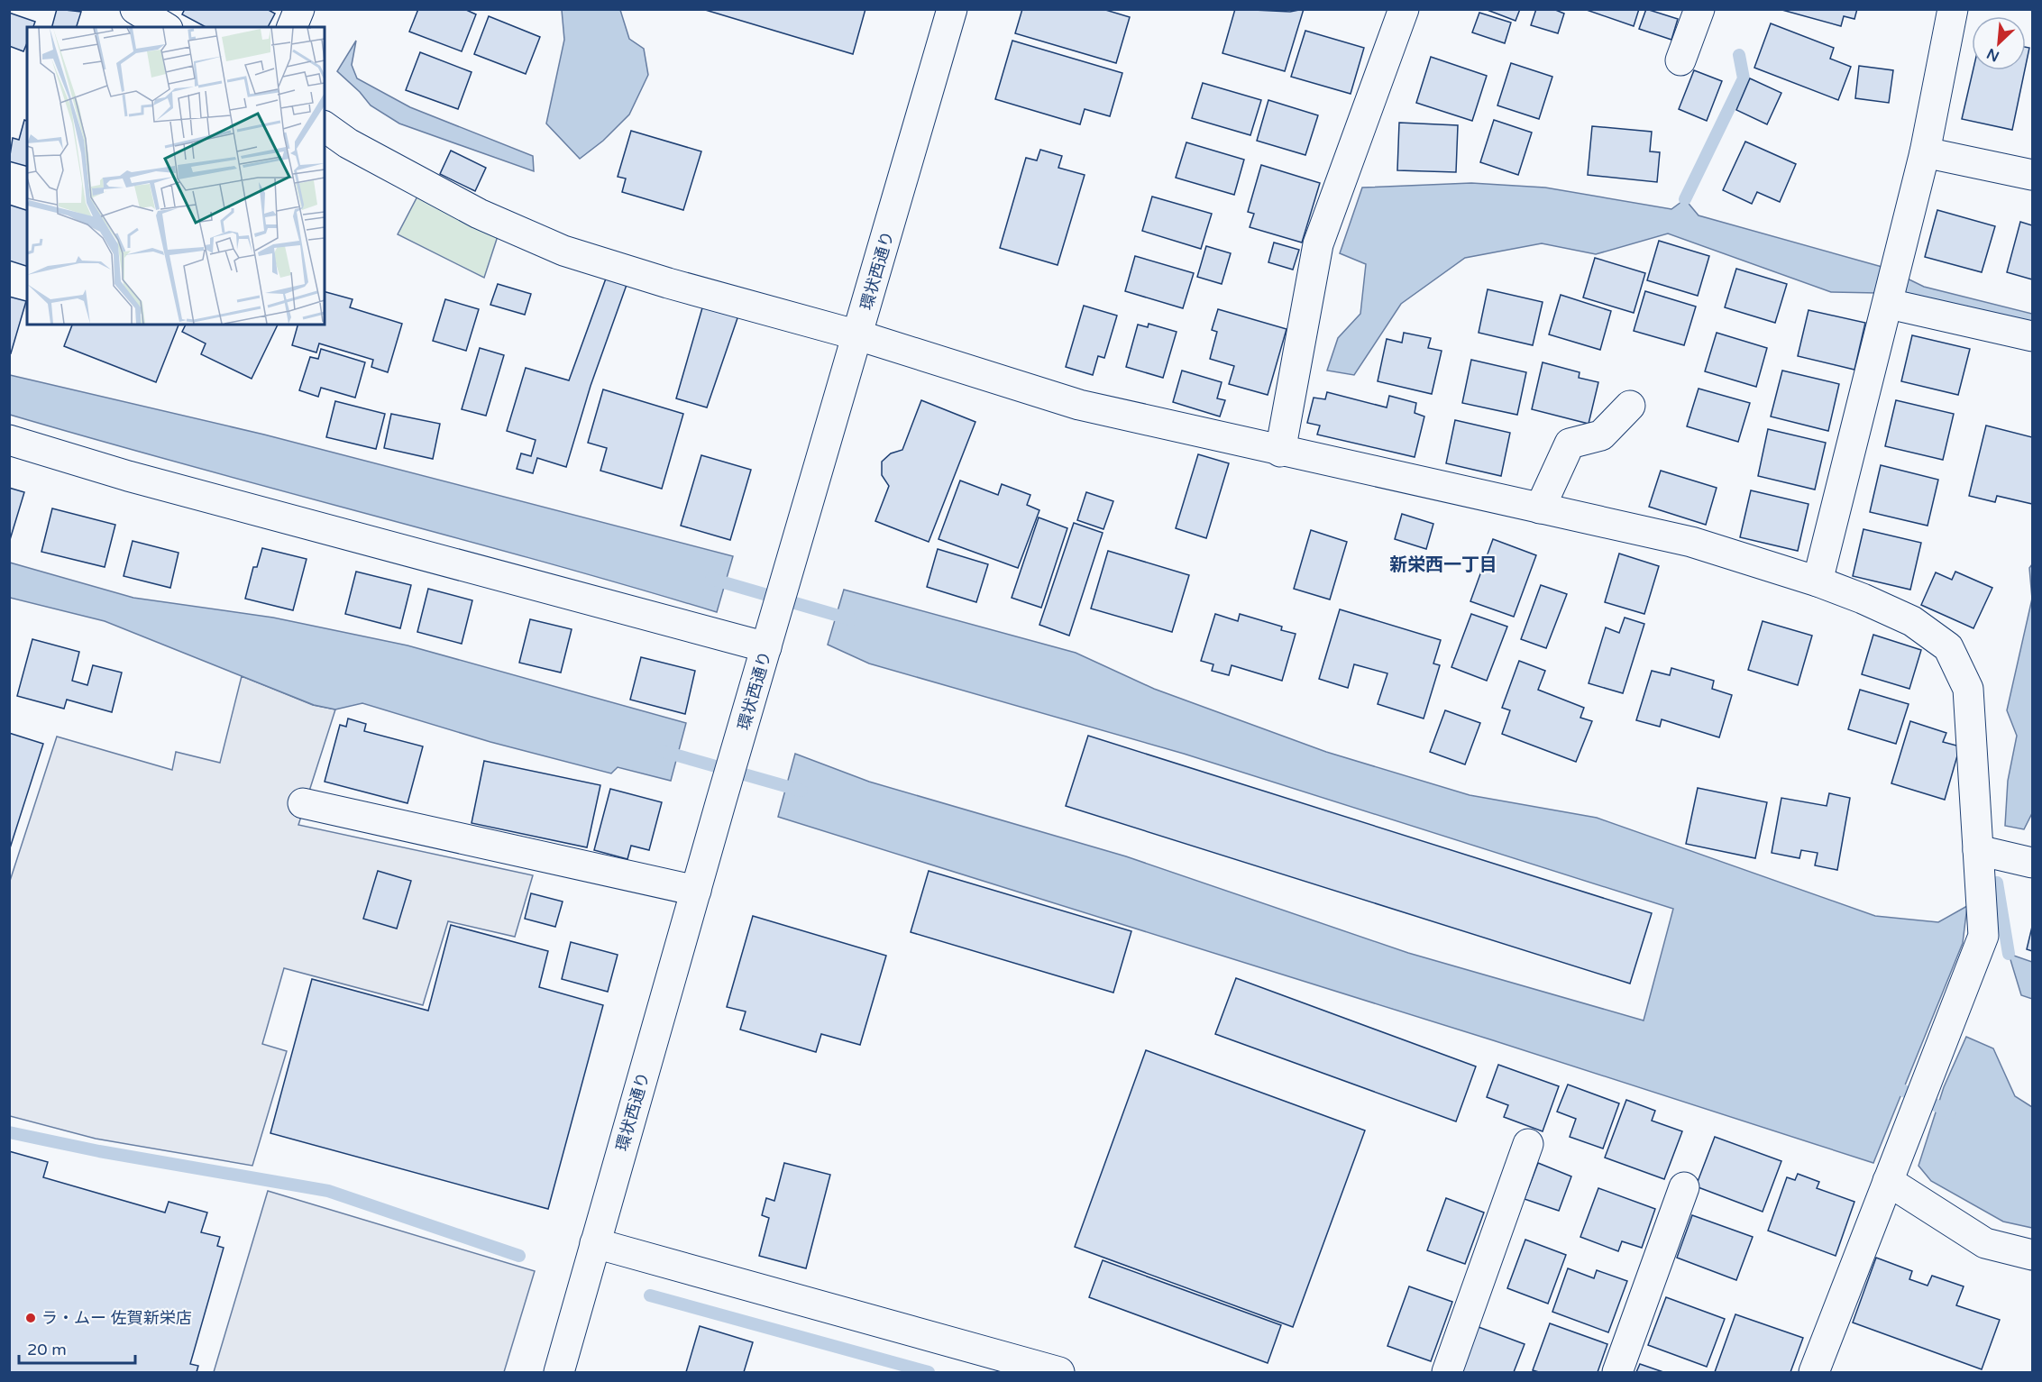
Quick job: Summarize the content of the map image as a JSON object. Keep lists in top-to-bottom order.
{
  "streets": {
    "main road": ["環状西通り"]
  },
  "districts": ["新栄西一丁目"],
  "places": ["ラ・ムー 佐賀新栄店"],
  "scale_bar": "20 m",
  "north": "bottom left"
}
